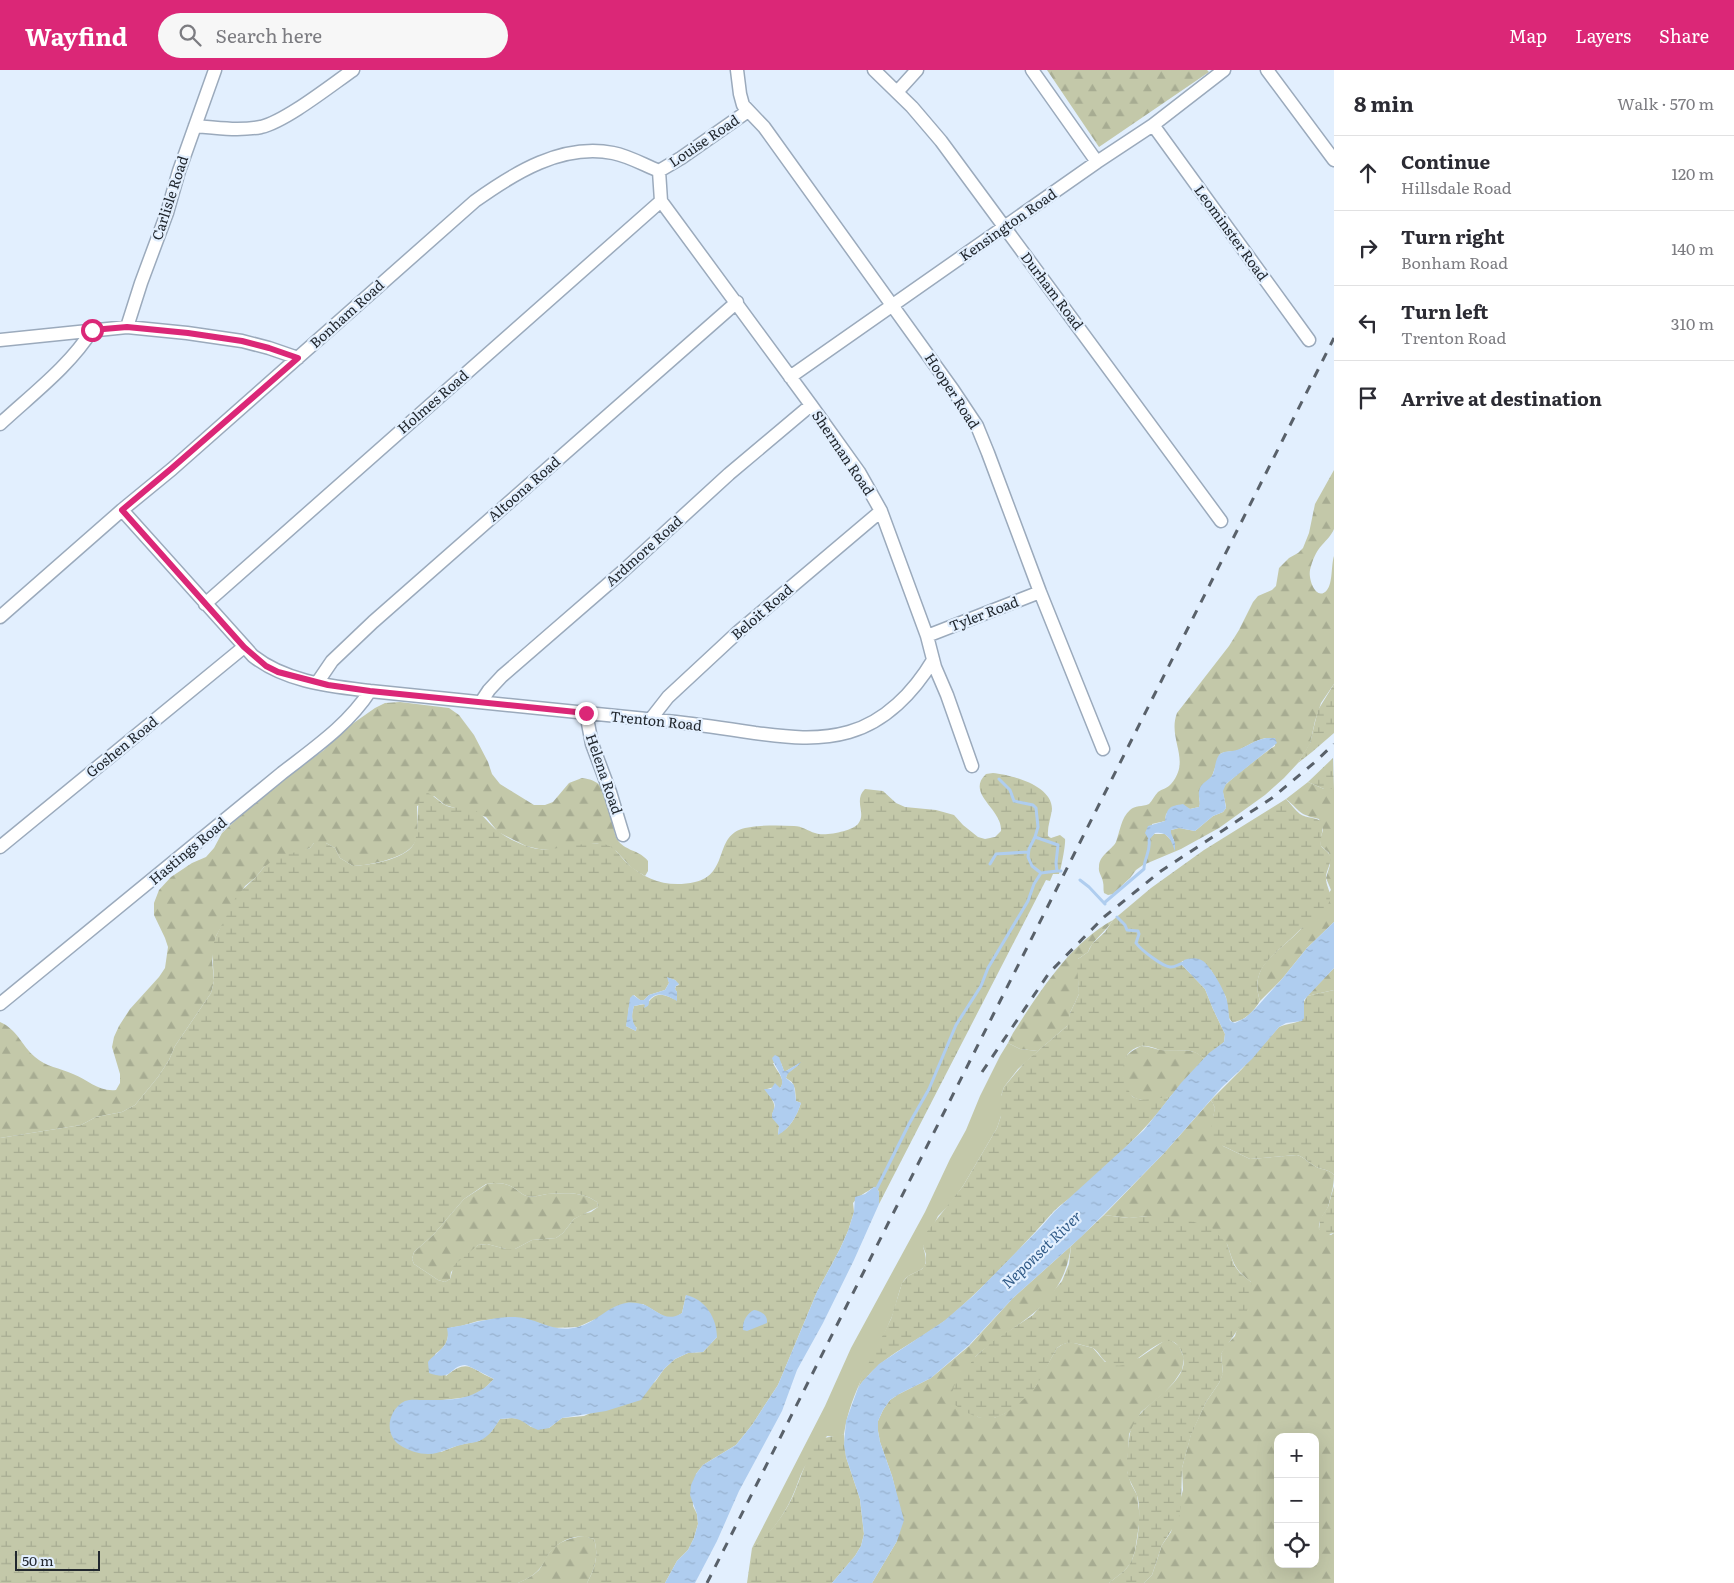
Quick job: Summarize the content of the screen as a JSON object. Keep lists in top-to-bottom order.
{
  "streets": {
    "street": [
      "Louise Road",
      "Carlisle Road",
      "Kensington Road",
      "Leominster Road",
      "Durham Road",
      "Bonham Road",
      "Hooper Road",
      "Holmes Road",
      "Sherman Road",
      "Altoona Road",
      "Ardmore Road",
      "Beloit Road",
      "Tyler Road",
      "Trenton Road",
      "Goshen Road",
      "Helena Road",
      "Hastings Road"
    ]
  },
  "crossings": [
    ["Louise Road", "Bonham Road"],
    ["Louise Road", "Hooper Road"],
    ["Kensington Road", "Leominster Road"],
    ["Kensington Road", "Durham Road"],
    ["Kensington Road", "Hooper Road"],
    ["Kensington Road", "Sherman Road"],
    ["Bonham Road", "Trenton Road"],
    ["Hooper Road", "Tyler Road"],
    ["Holmes Road", "Sherman Road"],
    ["Holmes Road", "Trenton Road"],
    ["Sherman Road", "Altoona Road"],
    ["Sherman Road", "Ardmore Road"],
    ["Sherman Road", "Beloit Road"],
    ["Sherman Road", "Tyler Road"],
    ["Sherman Road", "Trenton Road"],
    ["Altoona Road", "Trenton Road"],
    ["Ardmore Road", "Trenton Road"],
    ["Beloit Road", "Trenton Road"],
    ["Trenton Road", "Goshen Road"],
    ["Trenton Road", "Helena Road"],
    ["Trenton Road", "Hastings Road"]
  ],
  "water": ["Neponset River"],
  "scale_bar": "50 m",
  "page": {
    "header": "Wayfind",
    "search": "Search here",
    "nav": ["Map", "Layers", "Share"],
    "heading": ["8 min", "Walk · 570 m"],
    "list": [
      ["Continue", "Hillsdale Road", "120 m"],
      ["Turn right", "Bonham Road", "140 m"],
      ["Turn left", "Trenton Road", "310 m"],
      "Arrive at destination"
    ],
    "map_buttons": ["+", "−"],
    "scale": "50 m"
  }
}
